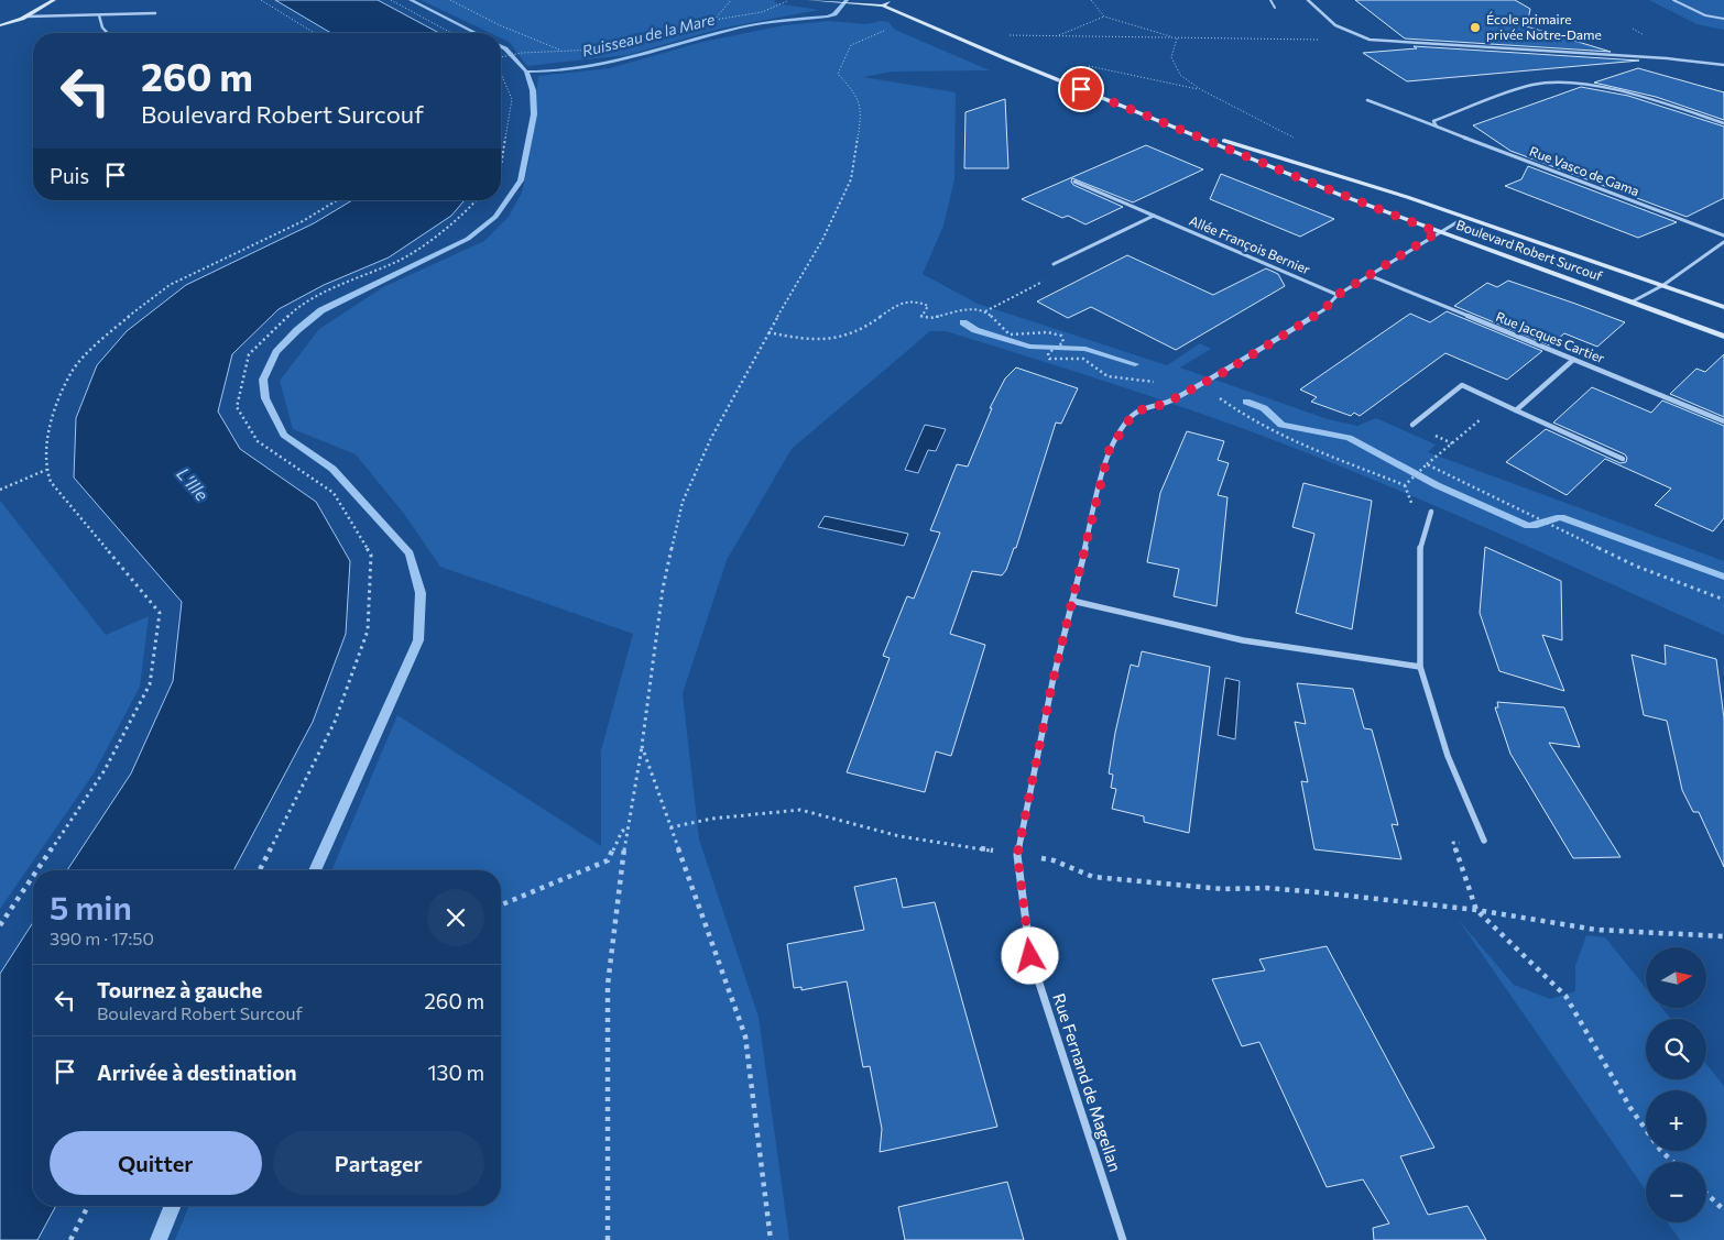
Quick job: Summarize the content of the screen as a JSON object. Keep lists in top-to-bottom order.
{
  "streets": {
    "street": [
      "Rue Vasco de Gama",
      "Allée François Bernier",
      "Boulevard Robert Surcouf",
      "Rue Jacques Cartier",
      "Rue Fernand de Magellan"
    ]
  },
  "crossings": [
    ["Allée François Bernier", "Rue Fernand de Magellan"],
    ["Boulevard Robert Surcouf", "Rue Fernand de Magellan"],
    ["Rue Jacques Cartier", "Rue Fernand de Magellan"]
  ],
  "water": ["Ruisseau de la Mare", "L'Ille"],
  "places": ["École primaire privée Notre-Dame"],
  "north": "right",
  "page": {
    "turn": ["260 m", "Boulevard Robert Surcouf"],
    "then": "Puis",
    "heading": ["5 min", "390 m · 17:50"],
    "map_buttons": ["+", "−"],
    "list": [
      {
        "name": "Tournez à gauche",
        "note": "Boulevard Robert Surcouf",
        "value": "260 m"
      },
      {
        "name": "Arrivée à destination",
        "value": "130 m"
      }
    ],
    "buttons": ["Quitter", "Partager"]
  }
}
